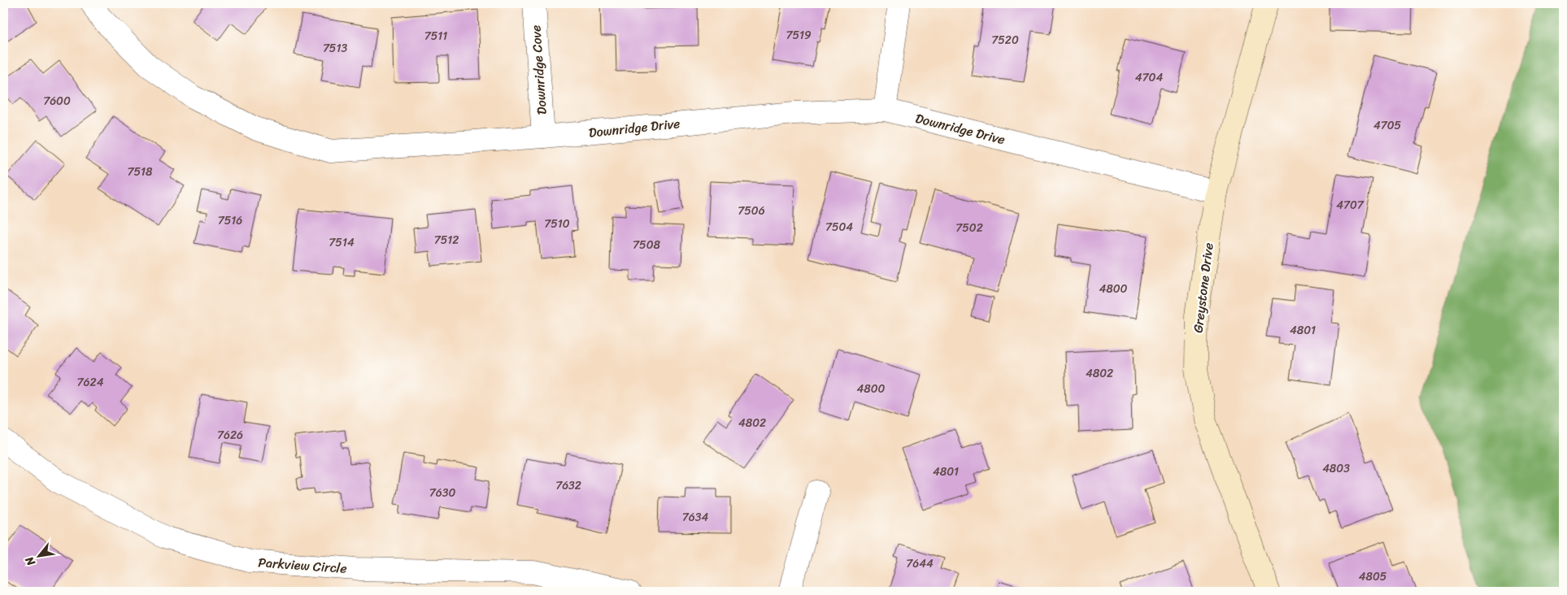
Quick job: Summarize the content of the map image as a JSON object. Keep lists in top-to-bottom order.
{
  "streets": {
    "street": [
      "Downridge Cove",
      "Downridge Drive",
      "Greystone Drive",
      "Parkview Circle"
    ]
  },
  "crossings": [
    ["Downridge Cove", "Downridge Drive"],
    ["Downridge Drive", "Greystone Drive"]
  ],
  "house_numbers": [
    "7519",
    "7511",
    "7520",
    "7513",
    "4704",
    "7600",
    "4705",
    "7518",
    "4707",
    "7506",
    "7516",
    "7510",
    "7504",
    "7502",
    "7512",
    "7514",
    "7508",
    "4800",
    "4801",
    "4802",
    "7624",
    "4800",
    "4802",
    "7626",
    "4803",
    "4801",
    "7632",
    "7630",
    "7634",
    "7644",
    "4805"
  ],
  "north": "bottom left"
}
